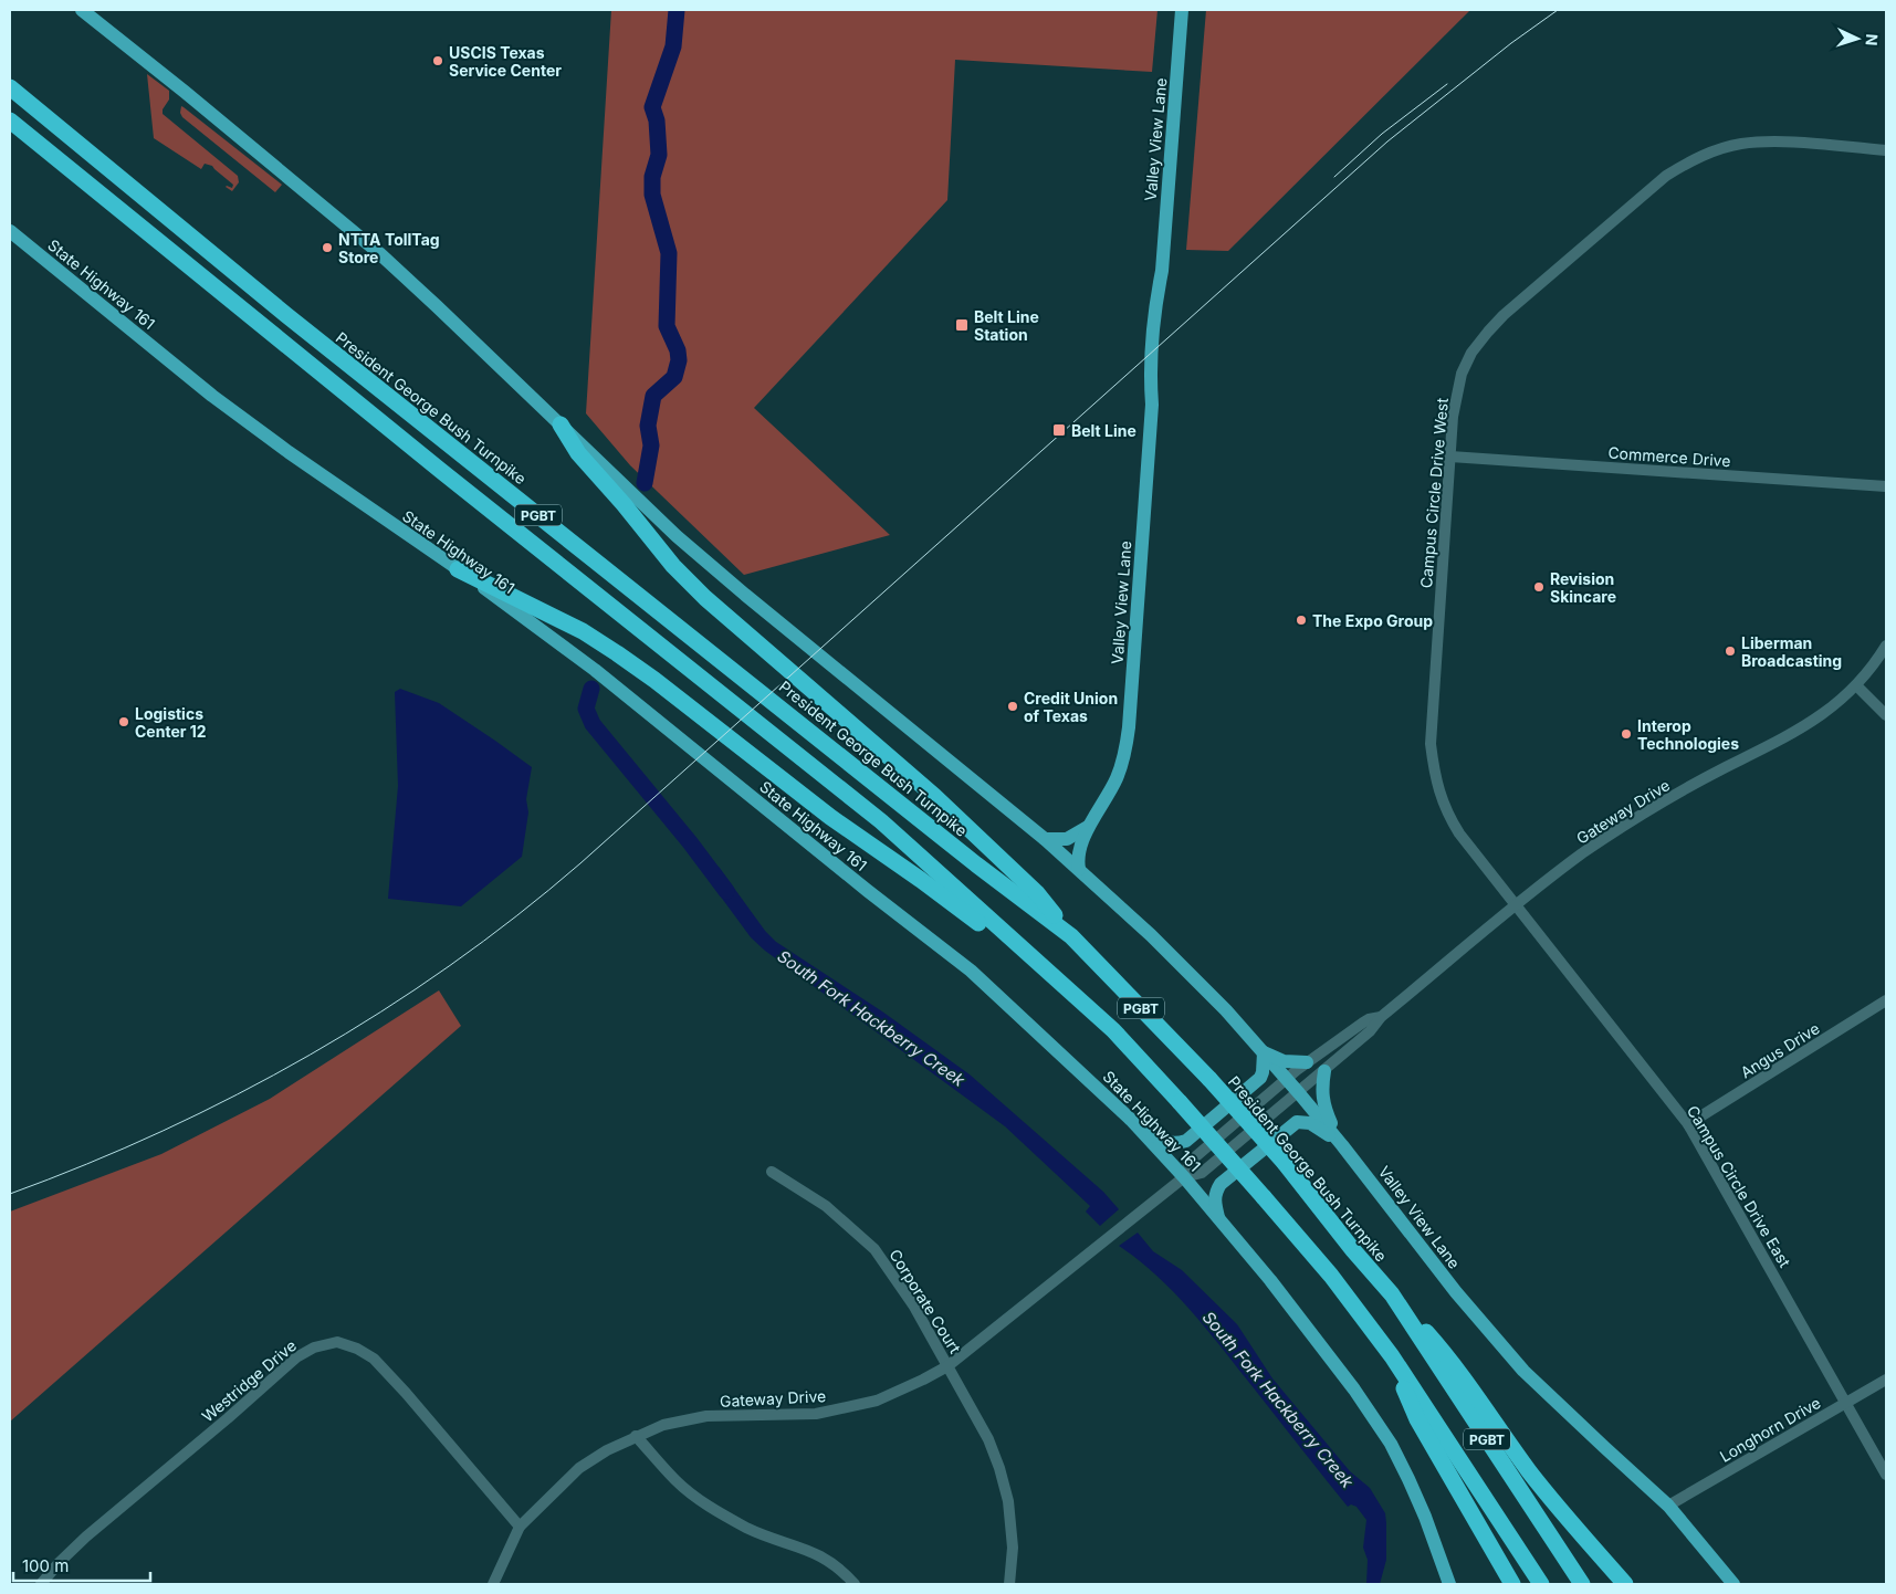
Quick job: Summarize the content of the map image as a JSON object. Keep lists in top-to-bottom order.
{
  "streets": {
    "highway": ["President George Bush Turnpike", "PGBT"],
    "main road": ["Valley View Lane", "State Highway 161"],
    "street": [
      "Commerce Drive",
      "Campus Circle Drive West",
      "Gateway Drive",
      "Angus Drive",
      "Campus Circle Drive East",
      "Corporate Court",
      "Westridge Drive",
      "Longhorn Drive"
    ]
  },
  "crossings": [
    ["Valley View Lane", "Gateway Drive"],
    ["Valley View Lane", "Longhorn Drive"],
    ["State Highway 161", "Gateway Drive"],
    ["Commerce Drive", "Campus Circle Drive West"],
    ["Campus Circle Drive West", "Gateway Drive"],
    ["Campus Circle Drive West", "Campus Circle Drive East"],
    ["Gateway Drive", "Campus Circle Drive East"],
    ["Gateway Drive", "Corporate Court"],
    ["Gateway Drive", "Westridge Drive"],
    ["Angus Drive", "Campus Circle Drive East"],
    ["Campus Circle Drive East", "Longhorn Drive"]
  ],
  "water": ["South Fork Hackberry Creek"],
  "places": {
    "other": [
      "USCIS Texas Service Center",
      "NTTA TollTag Store",
      "Revision Skincare",
      "The Expo Group",
      "Liberman Broadcasting",
      "Credit Union of Texas",
      "Logistics Center 12",
      "Interop Technologies"
    ],
    "transit": ["Belt Line Station", "Belt Line"]
  },
  "scale_bar": "100 m",
  "north": "right"
}
